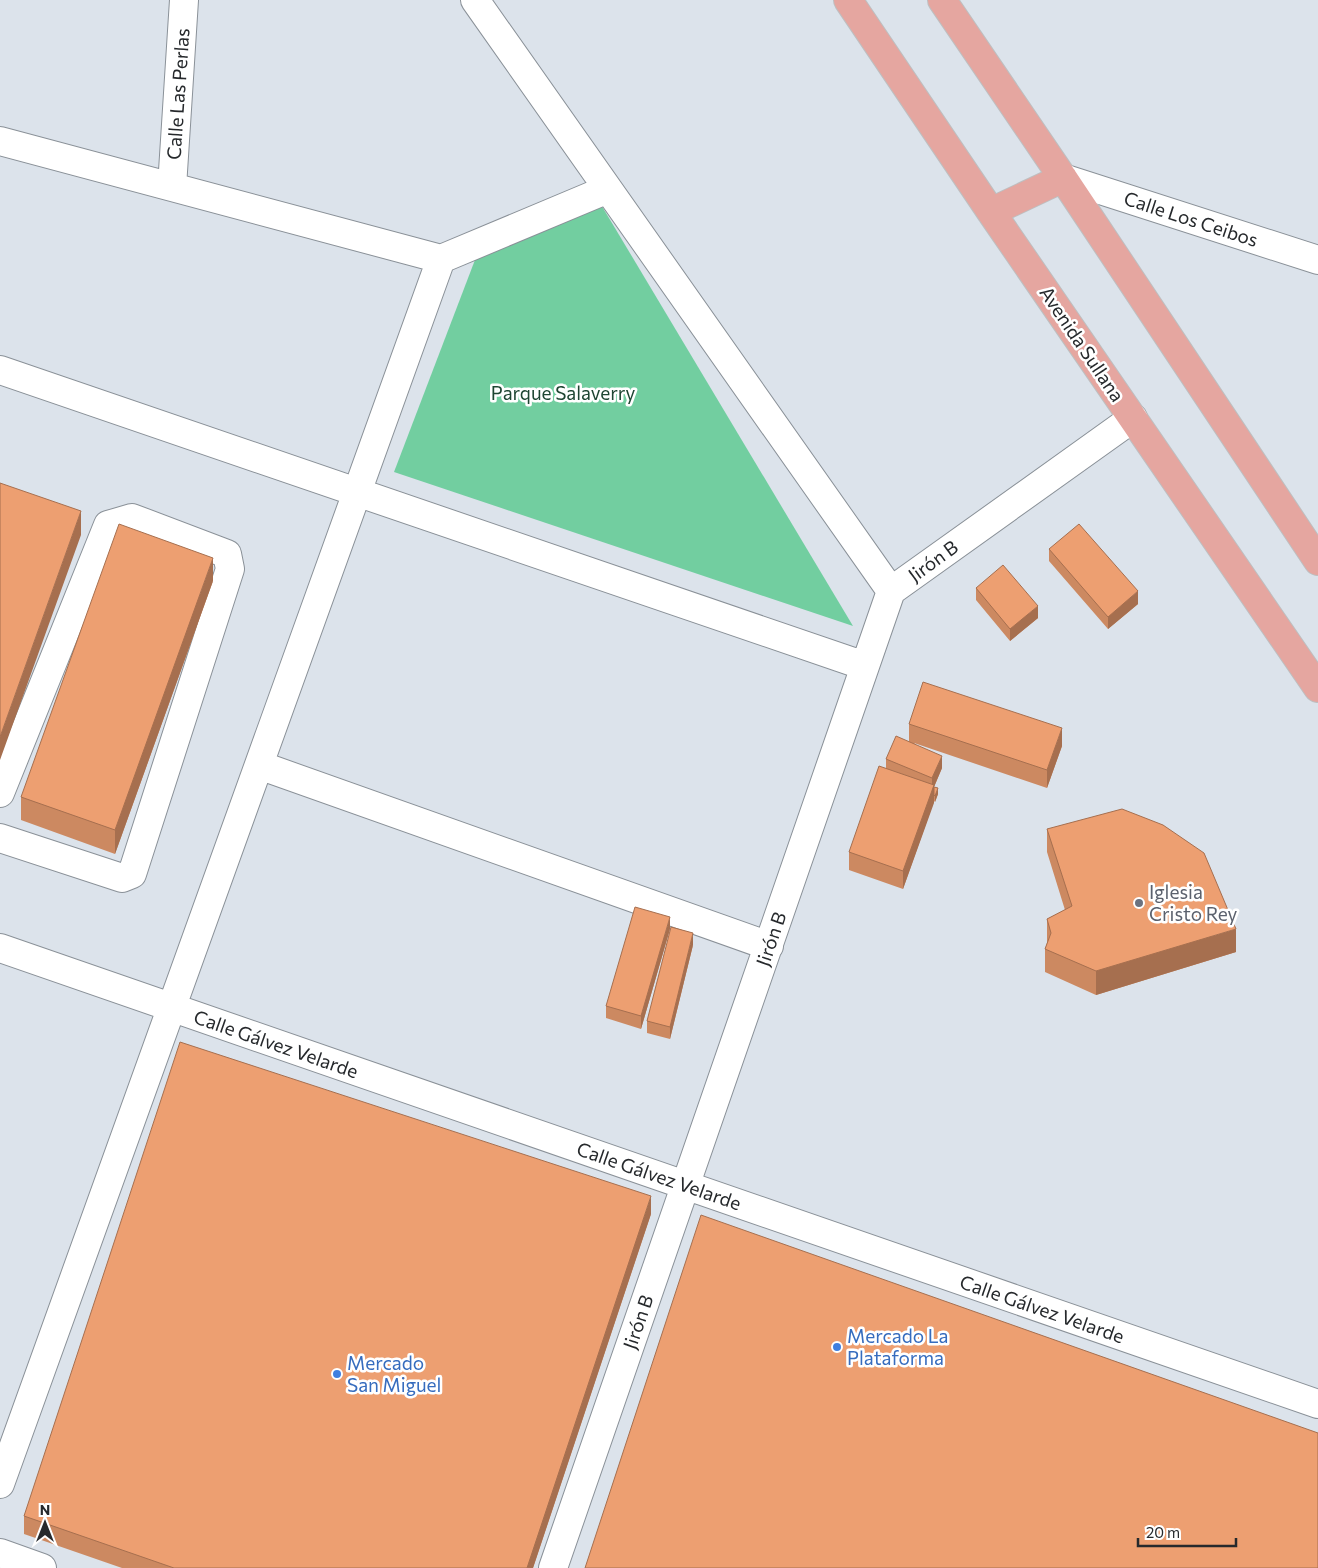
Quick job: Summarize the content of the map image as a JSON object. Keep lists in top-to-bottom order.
{
  "streets": {
    "main road": ["Avenida Sullana"],
    "street": [
      "Calle Las Perlas",
      "Calle Los Ceibos",
      "Jirón B",
      "Calle Gálvez Velarde"
    ]
  },
  "crossings": [
    ["Avenida Sullana", "Jirón B"],
    ["Jirón B", "Calle Gálvez Velarde"]
  ],
  "parks": ["Parque Salaverry"],
  "places": ["Iglesia Cristo Rey", "Mercado La Plataforma", "Mercado San Miguel"],
  "scale_bar": "20 m",
  "north": "top"
}
